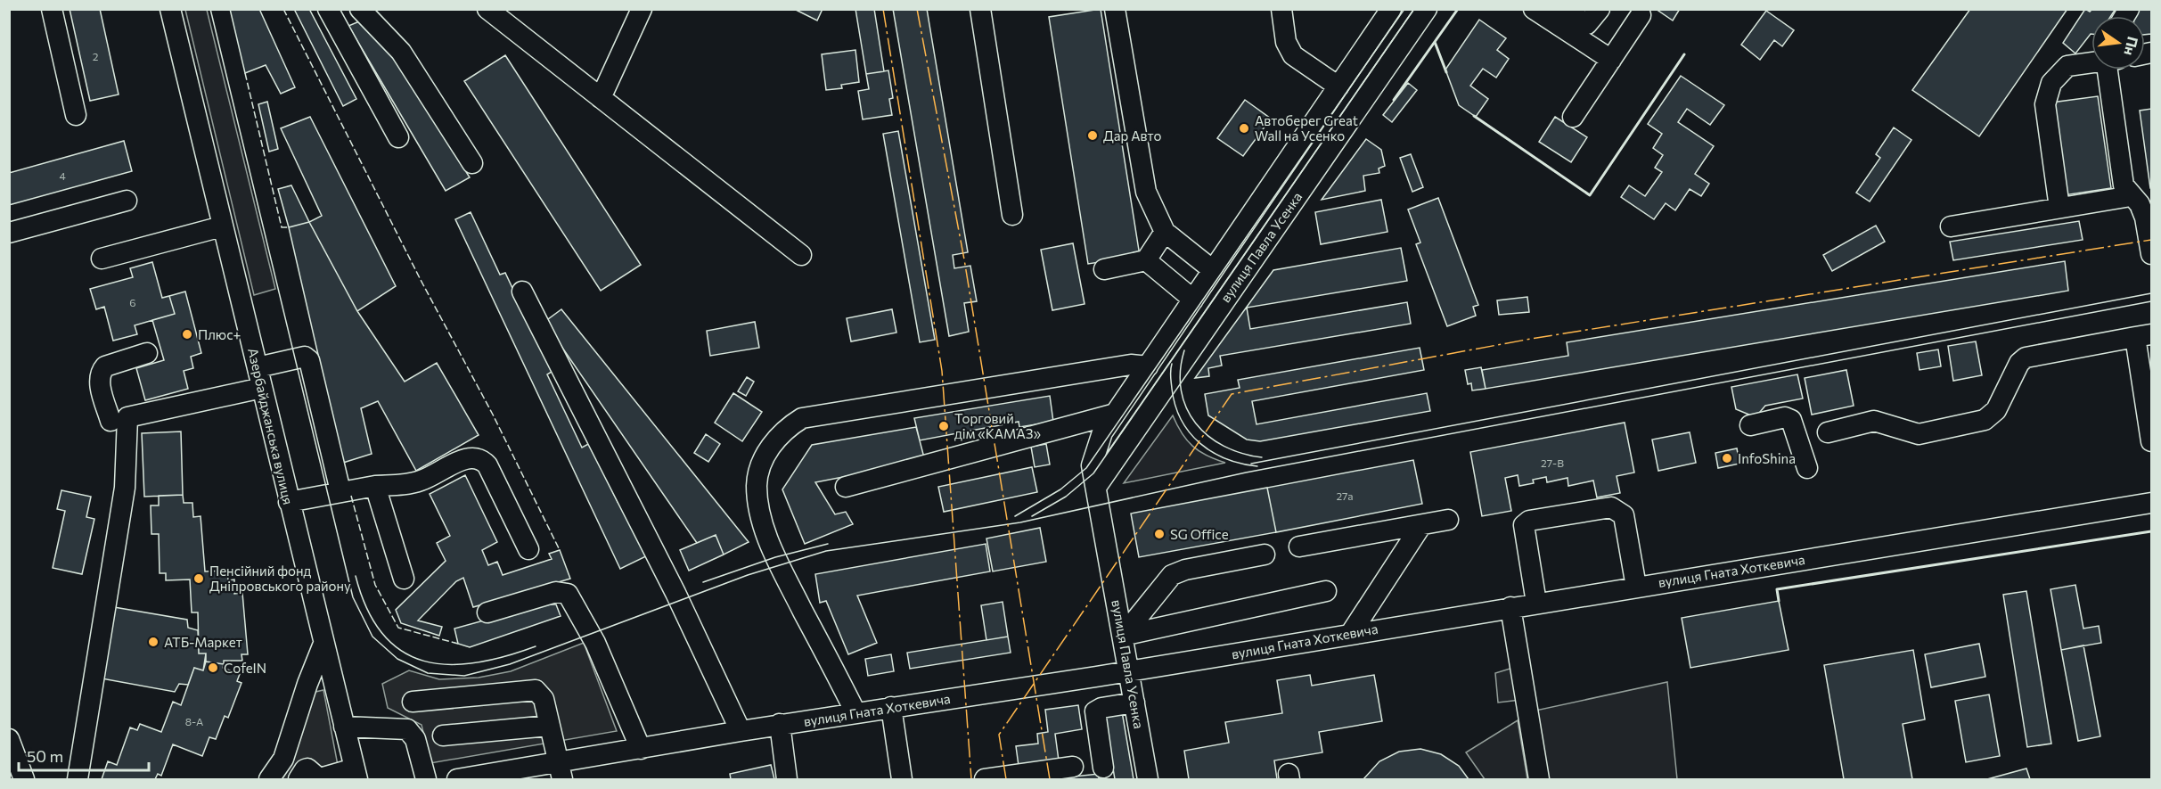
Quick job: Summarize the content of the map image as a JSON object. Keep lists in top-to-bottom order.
{
  "streets": {
    "street": ["вулиця Павла Усенка", "Азербайджанська вулиця", "вулиця Гната Хоткевича"]
  },
  "crossings": [
    ["вулиця Павла Усенка", "вулиця Гната Хоткевича"]
  ],
  "places": [
    "Автоберег Great Wall на Усенко",
    "Дар Авто",
    "Плюс+",
    "Торговий дім «КАМАЗ»",
    "InfoShina",
    "SG Office",
    "Пенсійний фонд Дніпровського району",
    "АТБ-Маркет",
    "CofeIN"
  ],
  "house_numbers": [
    "2",
    "4",
    "6",
    "27-В",
    "27а",
    "8-А"
  ],
  "scale_bar": "50 m",
  "north": "right"
}
